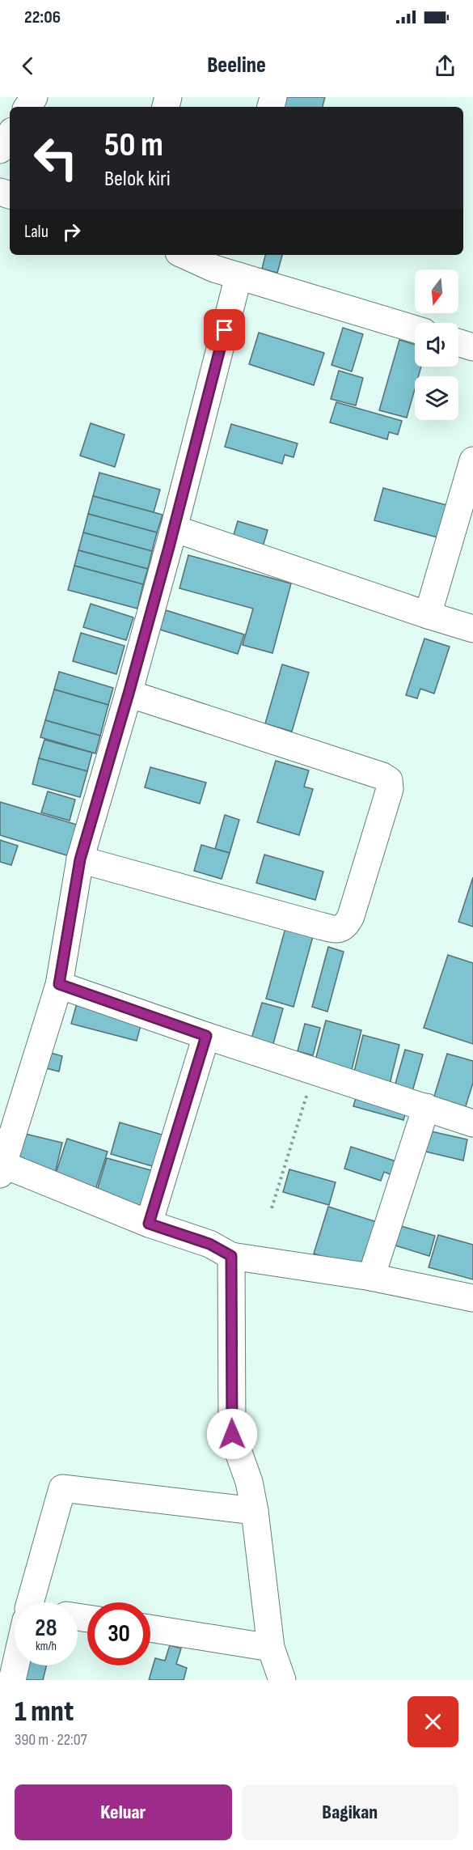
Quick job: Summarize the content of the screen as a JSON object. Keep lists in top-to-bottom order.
{
  "north": "bottom",
  "page": {
    "status": "22:06",
    "header": "Beeline",
    "turn": ["50 m", "Belok kiri"],
    "then": "Lalu",
    "speed": "28 km/h",
    "limit": "30",
    "heading": ["1 mnt", "390 m · 22:07"],
    "buttons": ["Keluar", "Bagikan"]
  }
}
